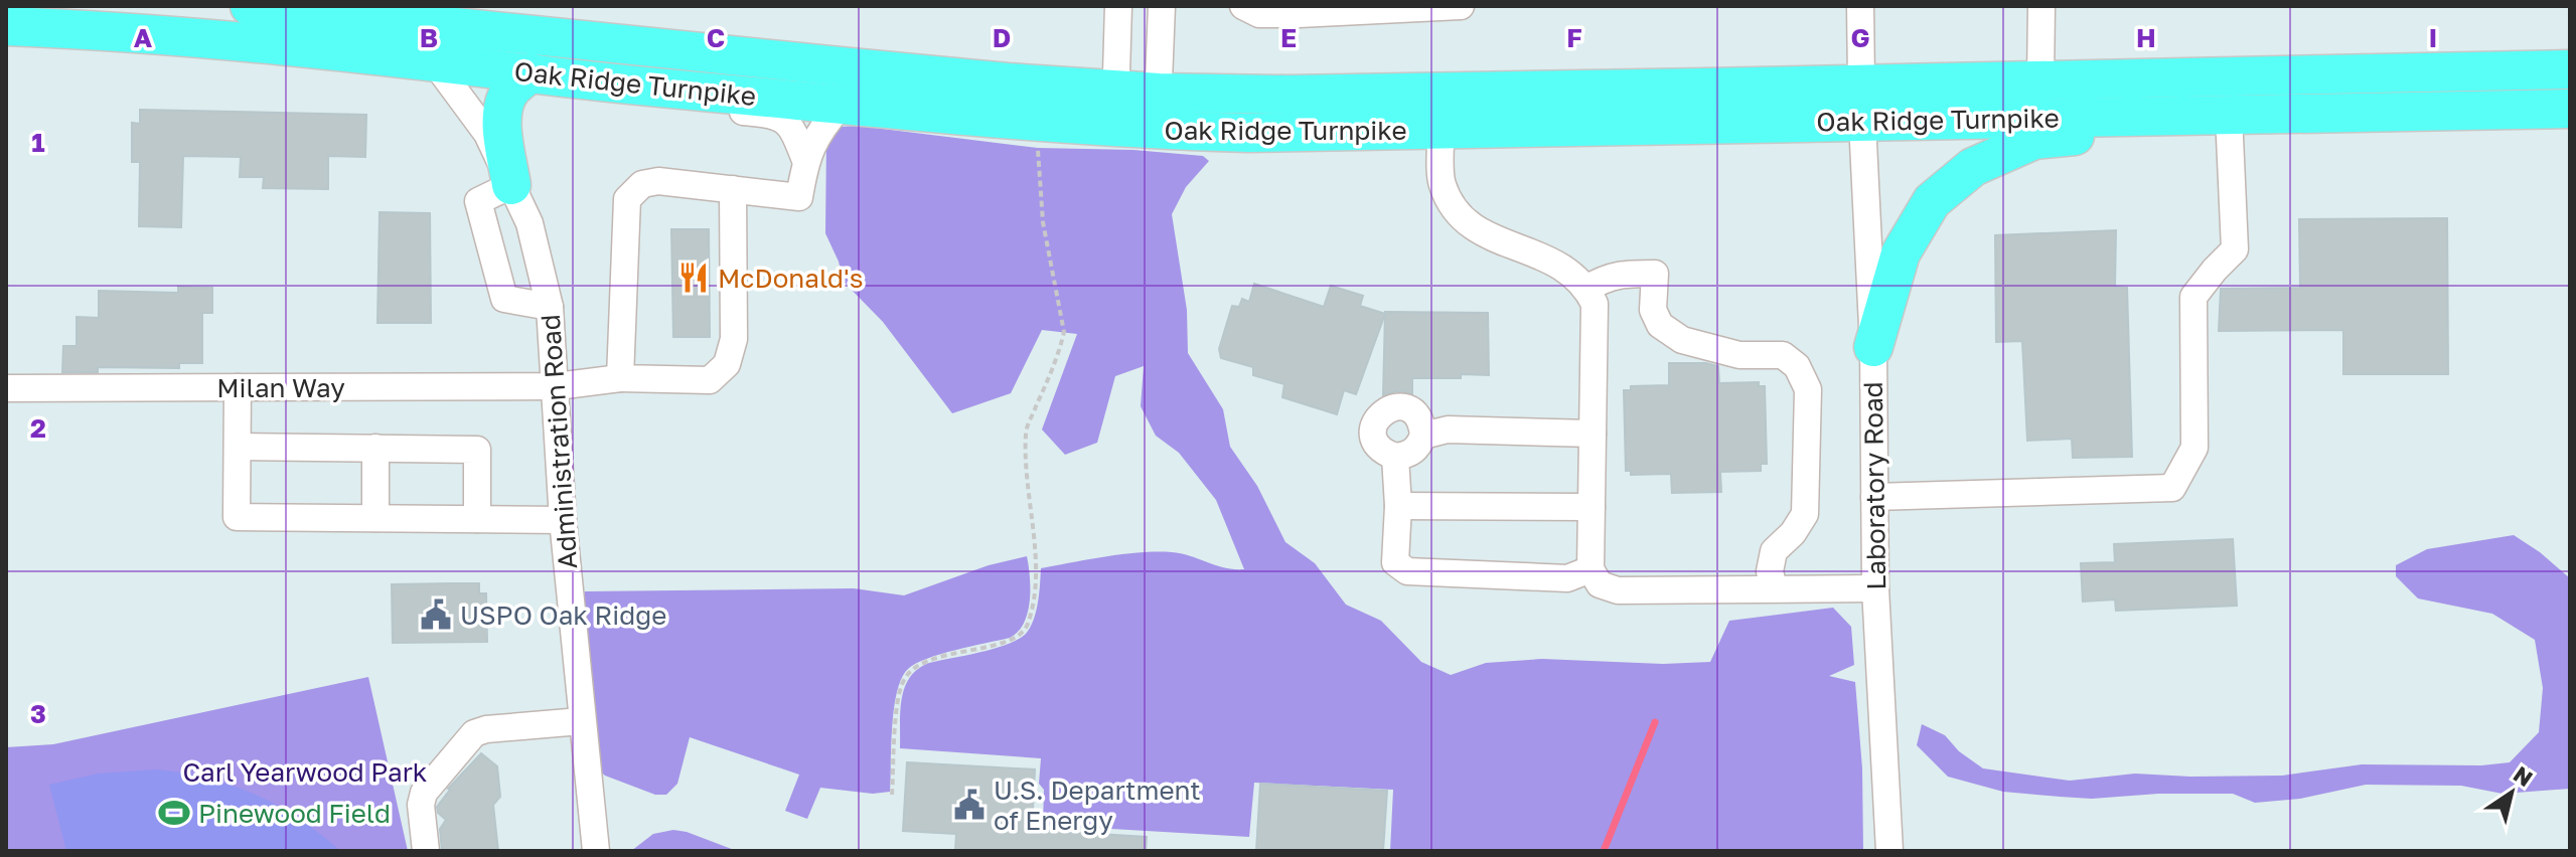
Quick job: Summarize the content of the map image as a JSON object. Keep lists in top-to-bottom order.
{
  "streets": {
    "highway": ["Oak Ridge Turnpike"],
    "street": ["Milan Way", "Administration Road", "Laboratory Road"]
  },
  "crossings": [
    ["Oak Ridge Turnpike", "Administration Road"],
    ["Oak Ridge Turnpike", "Laboratory Road"],
    ["Milan Way", "Administration Road"]
  ],
  "parks": ["Carl Yearwood Park"],
  "places": {
    "restaurant": ["McDonald's"],
    "public building": ["USPO Oak Ridge", "U.S. Department of Energy"],
    "sports": ["Pinewood Field"]
  },
  "north": "top right",
  "grid": {
    "columns": [
      "A",
      "B",
      "C",
      "D",
      "E",
      "F",
      "G",
      "H",
      "I"
    ],
    "rows": ["1", "2", "3"]
  }
}
